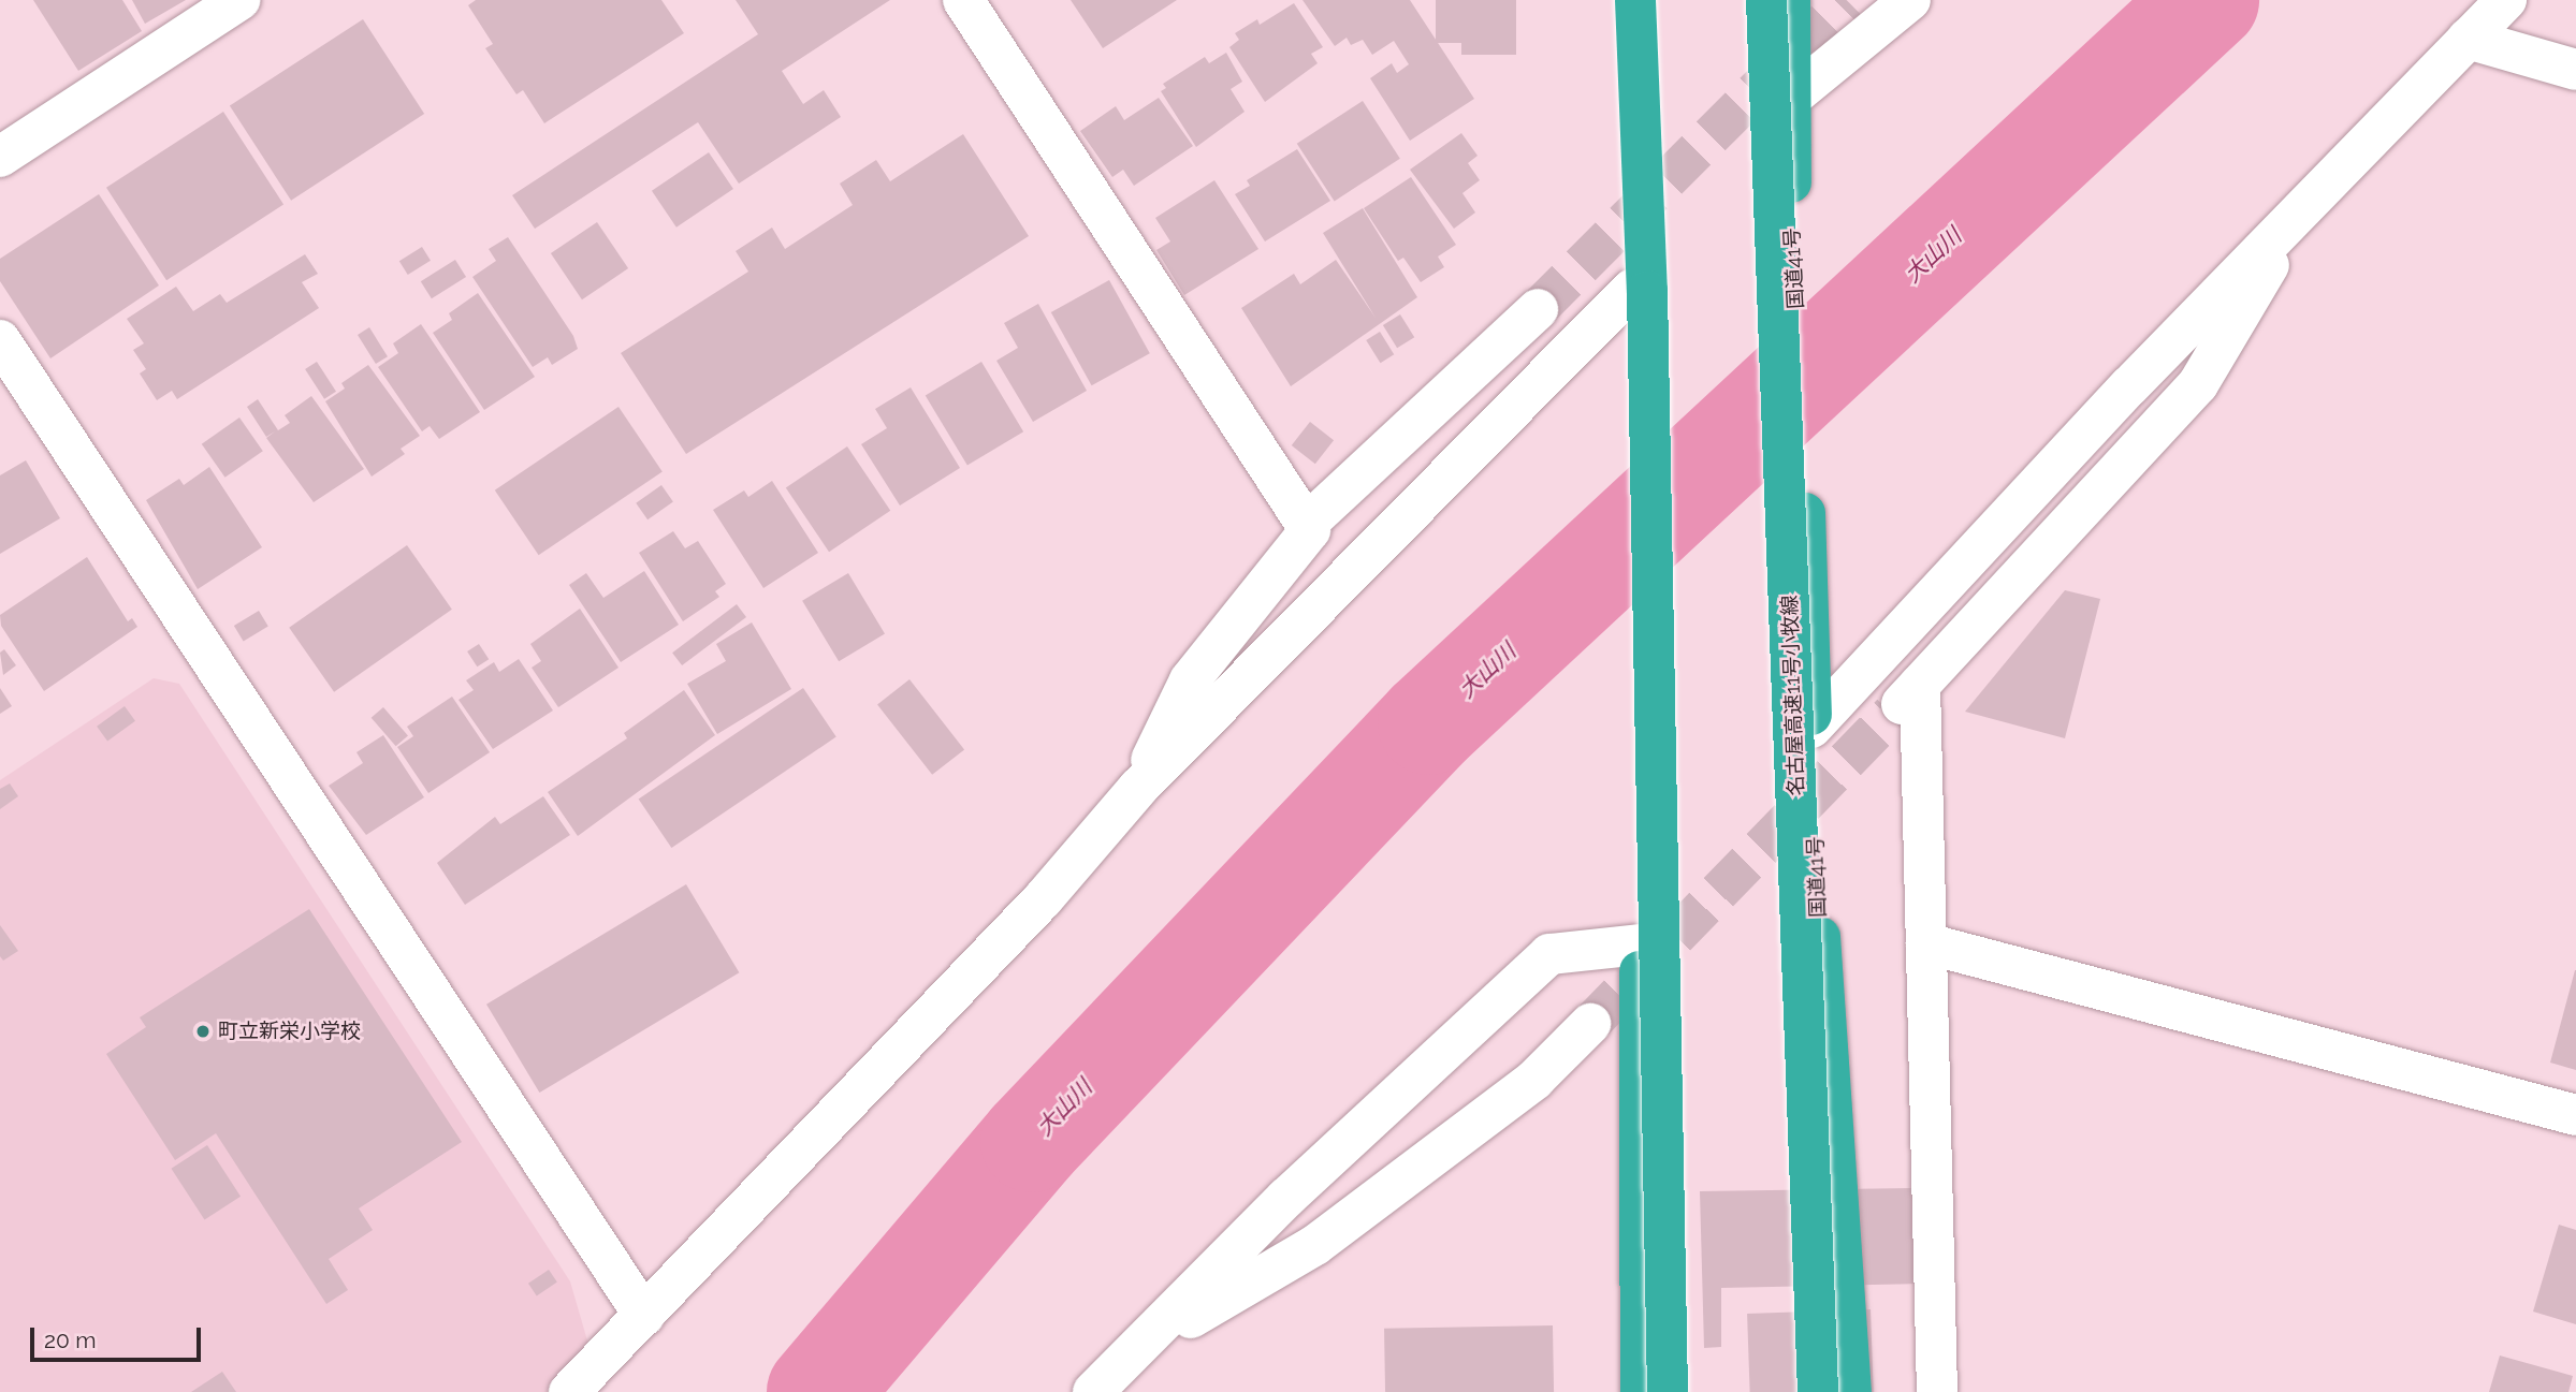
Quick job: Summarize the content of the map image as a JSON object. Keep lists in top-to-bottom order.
{
  "streets": {
    "highway": ["国道41号", "名古屋高速11号小牧線"]
  },
  "water": ["大山川"],
  "places": ["町立新栄小学校"],
  "scale_bar": "20 m"
}
